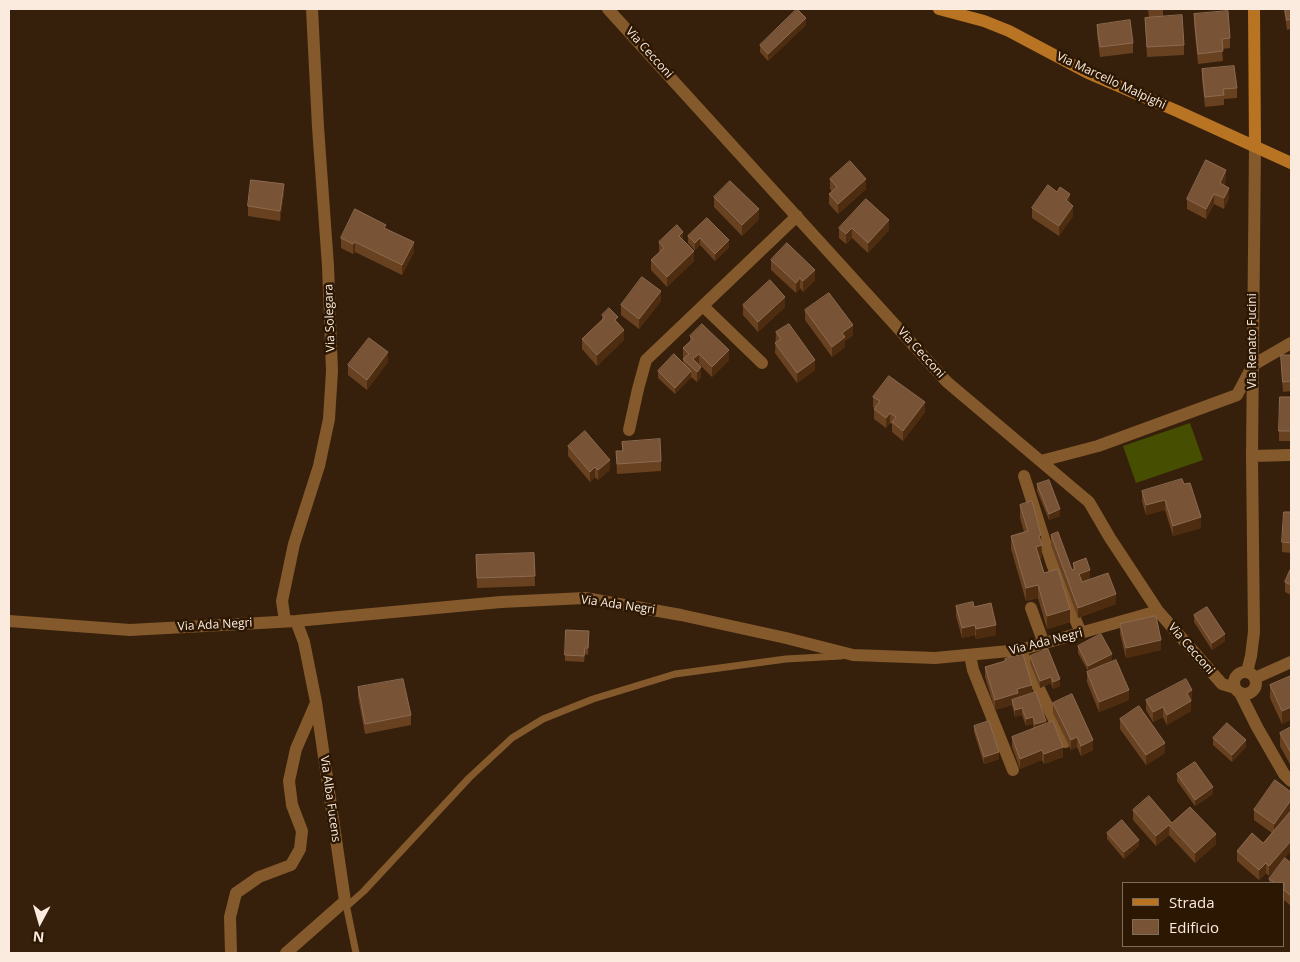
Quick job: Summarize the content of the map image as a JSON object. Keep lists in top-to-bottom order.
{
  "streets": {
    "main road": ["Via Marcello Malpighi", "Via Renato Fucini"],
    "street": [
      "Via Cecconi",
      "Via Solegara",
      "Via Ada Negri",
      "Via Alba Fucens"
    ]
  },
  "crossings": [
    ["Via Cecconi", "Via Renato Fucini"],
    ["Via Cecconi", "Via Ada Negri"],
    ["Via Marcello Malpighi", "Via Renato Fucini"],
    ["Via Solegara", "Via Ada Negri"],
    ["Via Solegara", "Via Alba Fucens"],
    ["Via Ada Negri", "Via Alba Fucens"]
  ],
  "legend": ["Strada", "Edificio"],
  "north": "bottom"
}
